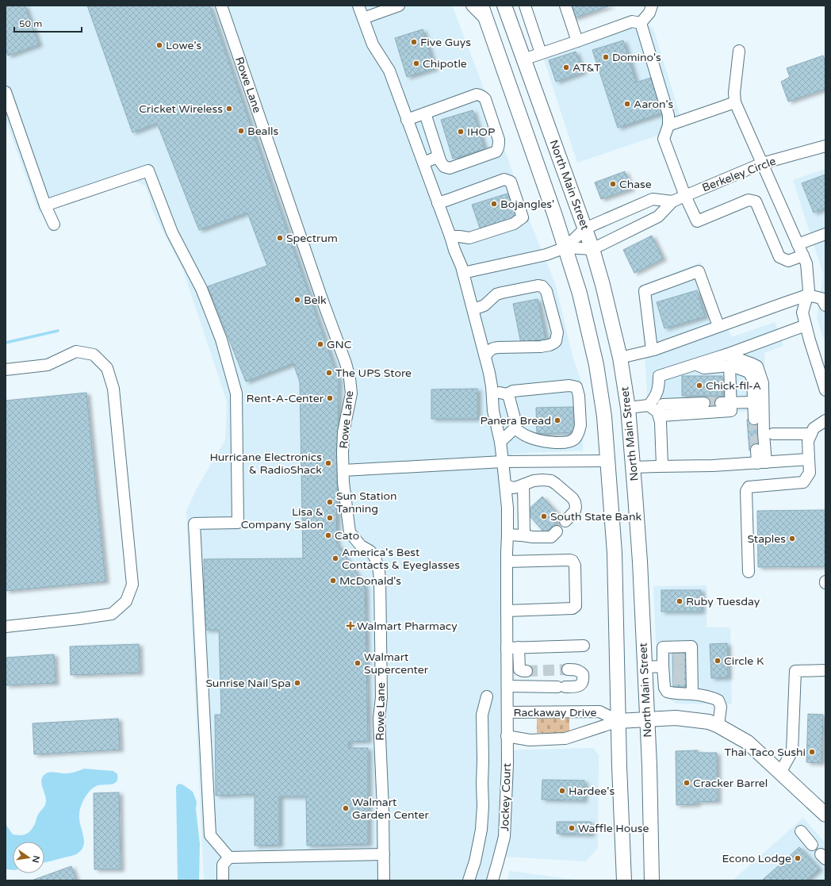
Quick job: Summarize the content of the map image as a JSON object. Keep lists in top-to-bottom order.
{
  "streets": {
    "main road": ["North Main Street"],
    "street": [
      "Rowe Lane",
      "Berkeley Circle",
      "Rackaway Drive",
      "Jockey Court"
    ]
  },
  "crossings": [
    ["Berkeley Circle", "North Main Street"],
    ["North Main Street", "Rackaway Drive"],
    ["Rackaway Drive", "Jockey Court"]
  ],
  "places": {
    "other": [
      "Five Guys",
      "Lowe's",
      "Domino's",
      "Chipotle",
      "AT&T",
      "Aaron's",
      "Cricket Wireless",
      "Bealls",
      "IHOP",
      "Chase",
      "Bojangles'",
      "Spectrum",
      "Belk",
      "GNC",
      "The UPS Store",
      "Chick-fil-A",
      "Rent-A-Center",
      "Panera Bread",
      "Hurricane Electronics & RadioShack",
      "Sun Station Tanning",
      "South State Bank",
      "Lisa & Company Salon",
      "Cato",
      "Staples",
      "America's Best Contacts & Eyeglasses",
      "McDonald's",
      "Ruby Tuesday",
      "Circle K",
      "Walmart Supercenter",
      "Sunrise Nail Spa",
      "Thai Taco Sushi",
      "Cracker Barrel",
      "Hardee's",
      "Walmart Garden Center",
      "Waffle House",
      "Econo Lodge"
    ],
    "health": ["Walmart Pharmacy"]
  },
  "scale_bar": "50 m",
  "north": "right"
}
